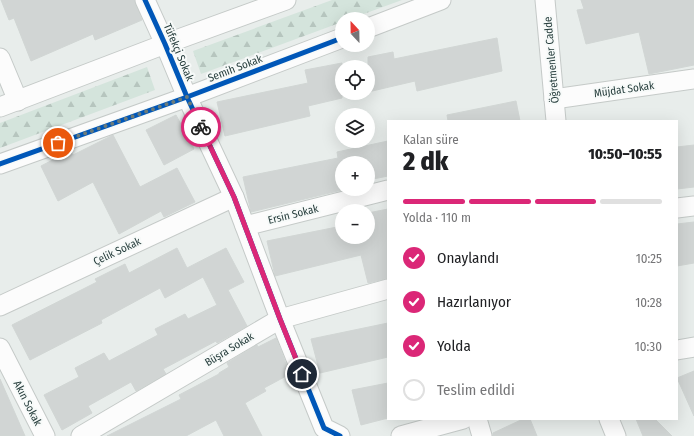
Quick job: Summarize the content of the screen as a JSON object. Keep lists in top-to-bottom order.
{
  "streets": {
    "street": [
      "Tüfekçi Sokak",
      "Öğretmenler Cadde",
      "Semih Sokak",
      "Müjdat Sokak",
      "Ersin Sokak",
      "Çelik Sokak",
      "Büşra Sokak",
      "Akın Sokak"
    ]
  },
  "crossings": [
    ["Tüfekçi Sokak", "Semih Sokak"],
    ["Tüfekçi Sokak", "Ersin Sokak"],
    ["Tüfekçi Sokak", "Çelik Sokak"],
    ["Tüfekçi Sokak", "Büşra Sokak"],
    ["Öğretmenler Cadde", "Müjdat Sokak"]
  ],
  "north": "top",
  "page": {
    "map_buttons": ["+", "−"],
    "heading": ["2 dk", "Kalan süre", "10:50–10:55"],
    "bar": "Yolda · 110 m",
    "list": [
      ["Onaylandı", "10:25"],
      ["Hazırlanıyor", "10:28"],
      ["Yolda", "10:30"],
      "Teslim edildi"
    ]
  }
}
